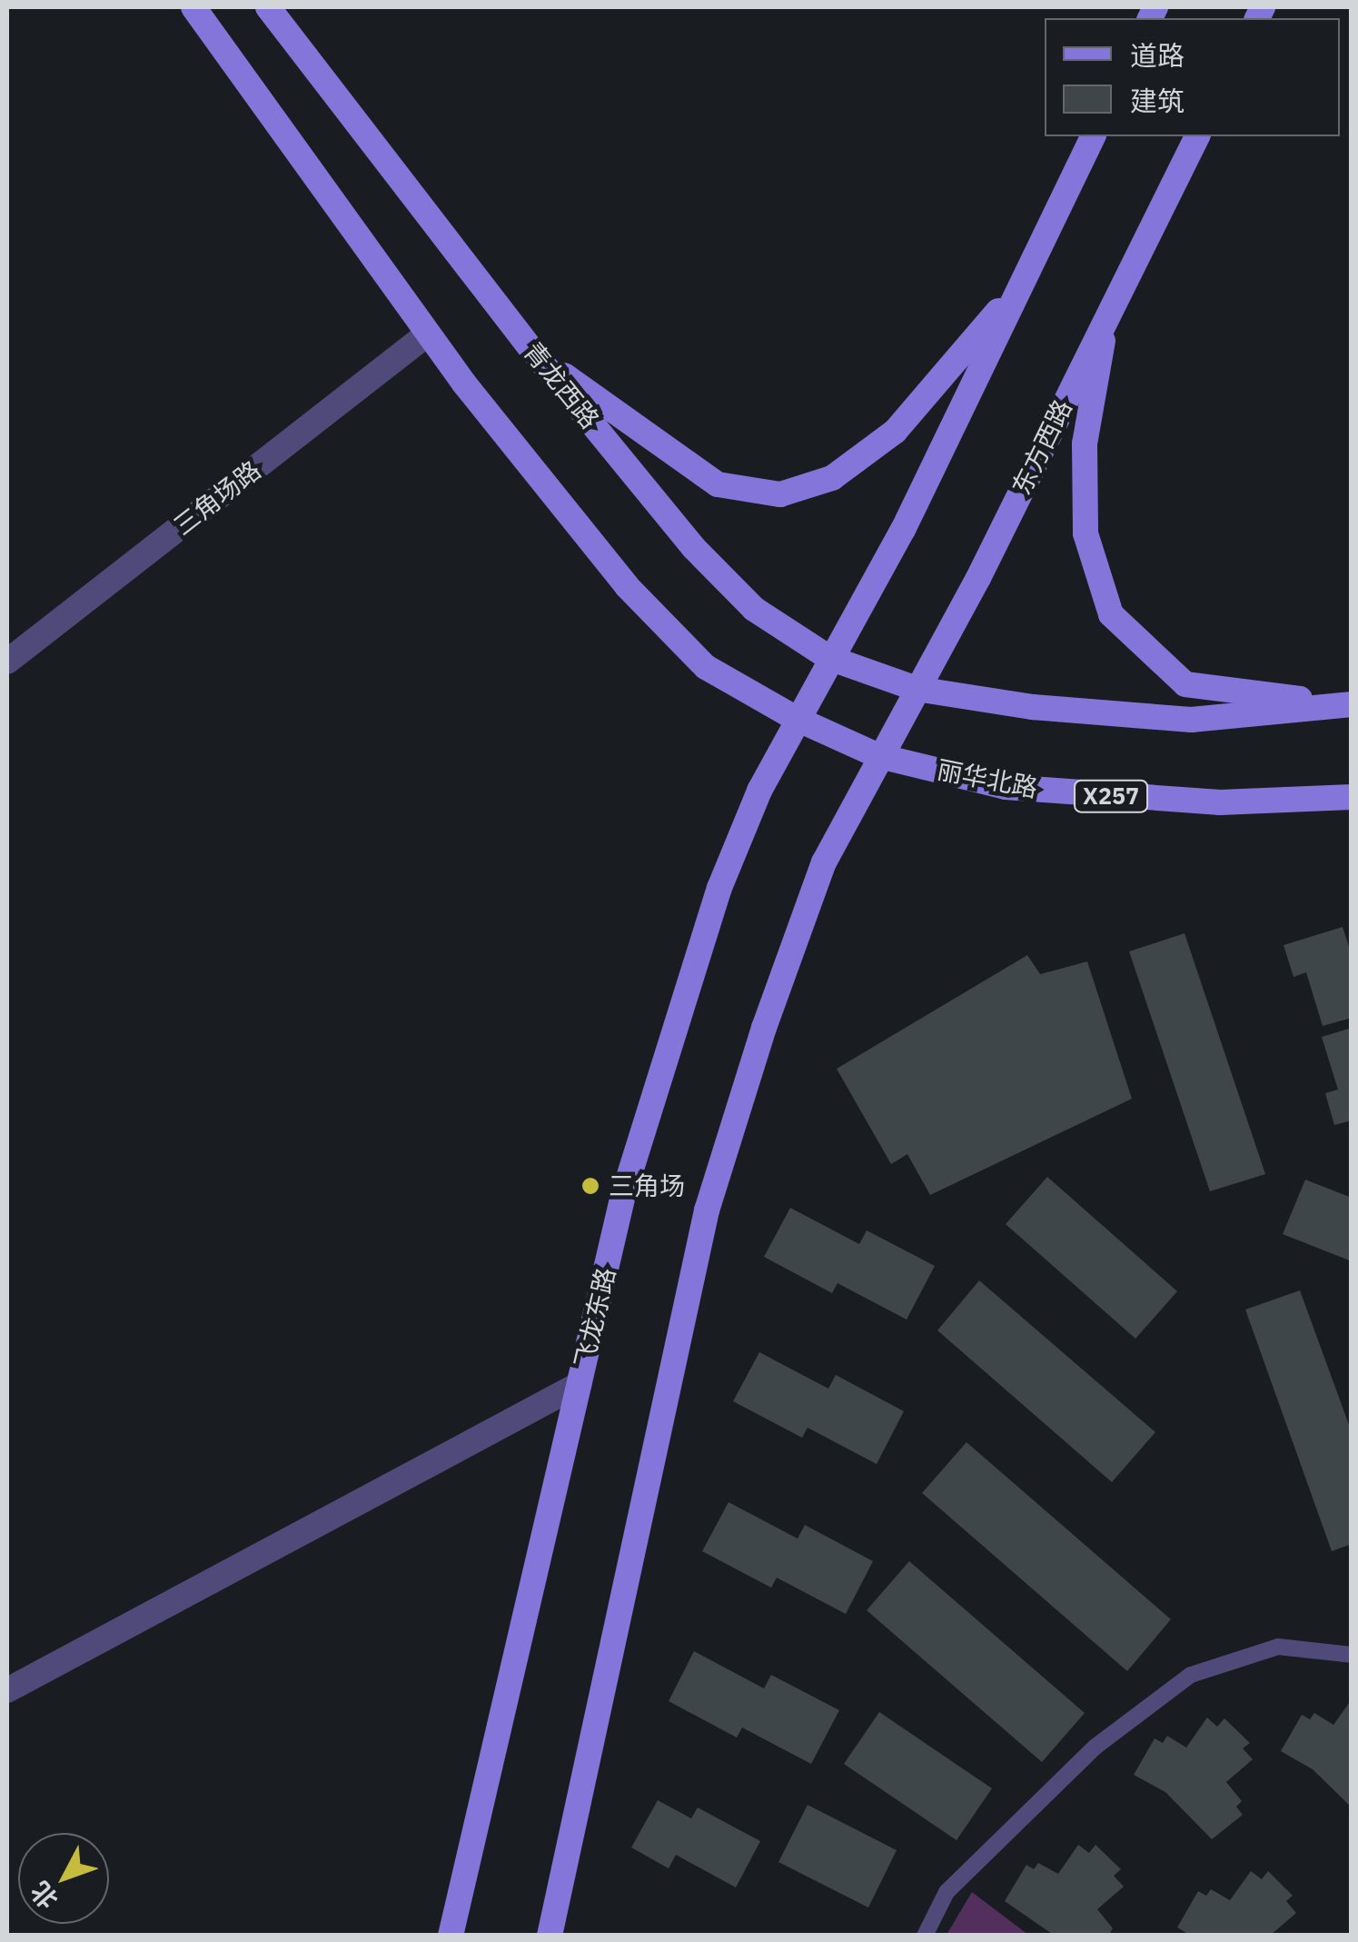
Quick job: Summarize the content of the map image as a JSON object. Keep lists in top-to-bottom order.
{
  "streets": {
    "main road": [
      "青龙西路",
      "东方西路",
      "丽华北路",
      "X257",
      "飞龙东路"
    ],
    "street": ["三角场路"]
  },
  "crossings": [
    ["青龙西路", "东方西路"],
    ["东方西路", "丽华北路"],
    ["丽华北路", "飞龙东路"]
  ],
  "places": ["三角场"],
  "legend": ["道路", "建筑"],
  "north": "bottom left"
}
